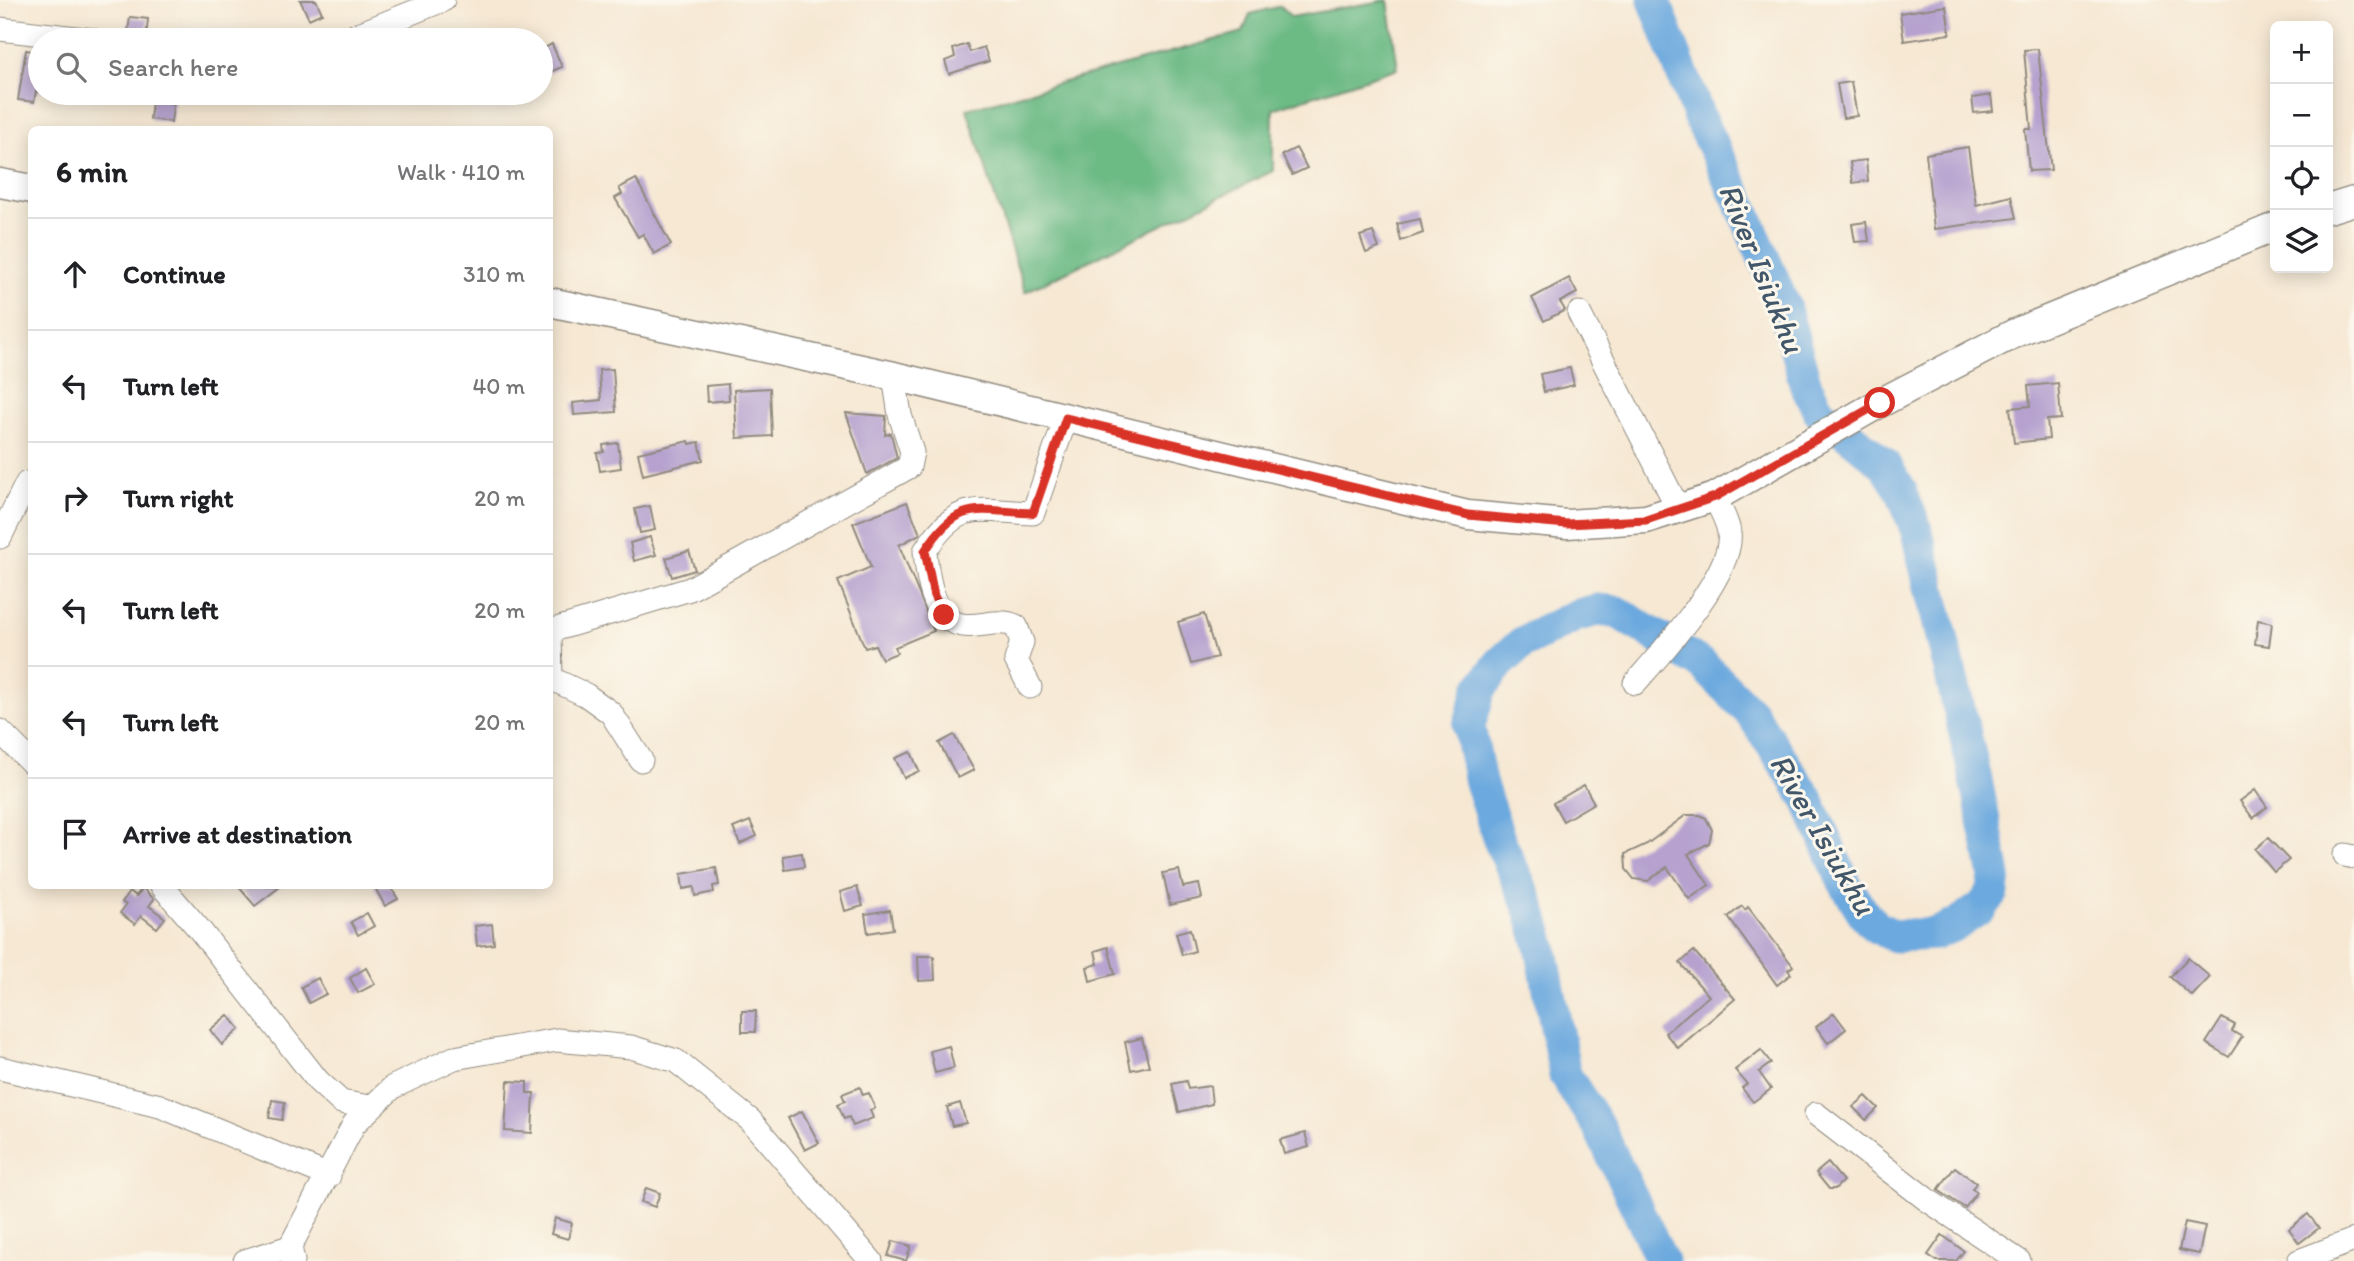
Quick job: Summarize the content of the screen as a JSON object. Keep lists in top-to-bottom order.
{
  "water": ["River Isiukhu"],
  "page": {
    "map_buttons": ["+", "−"],
    "search": "Search here",
    "heading": ["6 min", "Walk · 410 m"],
    "list": [
      ["Continue", "310 m"],
      ["Turn left", "40 m"],
      ["Turn right", "20 m"],
      ["Turn left", "20 m"],
      ["Turn left", "20 m"],
      "Arrive at destination"
    ]
  }
}
